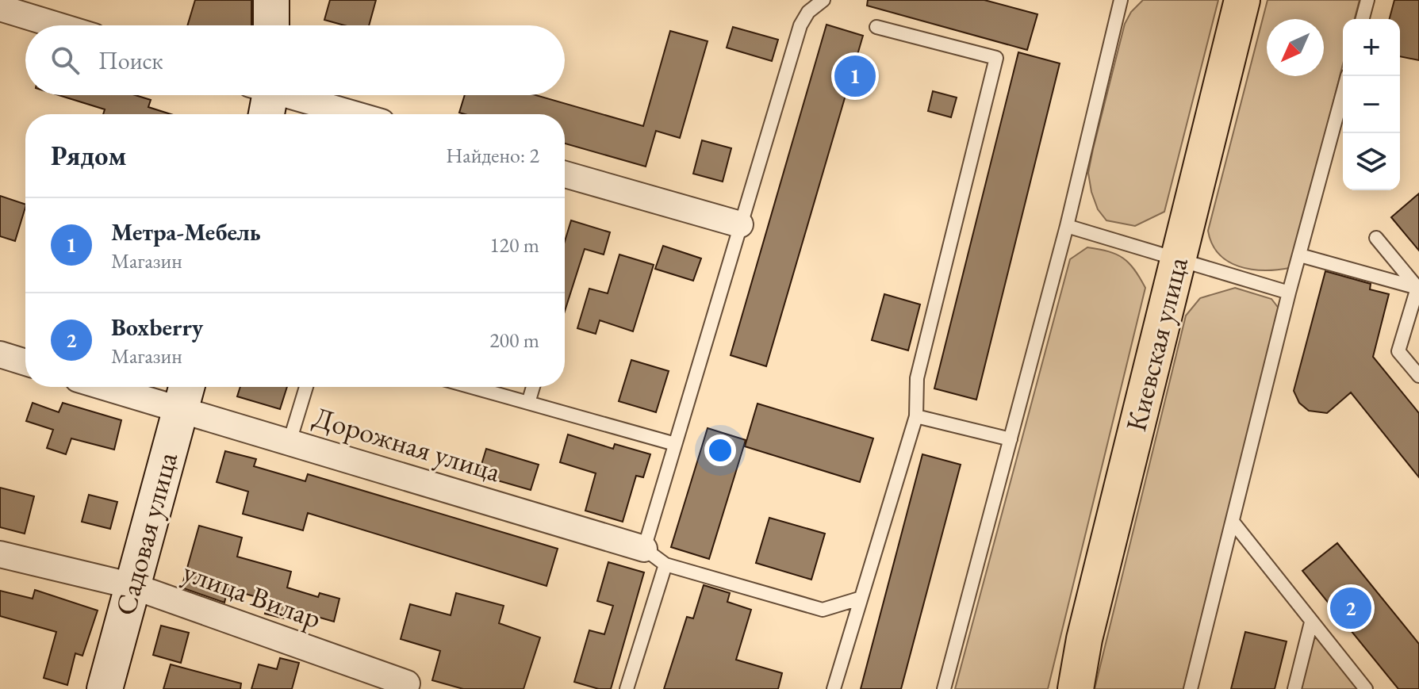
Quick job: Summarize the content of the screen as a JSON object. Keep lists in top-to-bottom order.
{
  "streets": {
    "main road": ["Киевская улица", "Садовая улица"],
    "street": ["Дорожная улица", "улица Вилар"]
  },
  "crossings": [
    ["Дорожная улица", "Садовая улица"],
    ["Садовая улица", "улица Вилар"]
  ],
  "north": "bottom left",
  "page": {
    "map_buttons": ["+", "−"],
    "search": "Поиск",
    "pins": ["1", "2"],
    "heading": ["Рядом", "Найдено: 2"],
    "list": [
      {
        "mark": "1",
        "name": "Метра-Мебель",
        "note": "Магазин",
        "value": "120 m"
      },
      {
        "mark": "2",
        "name": "Boxberry",
        "note": "Магазин",
        "value": "200 m"
      }
    ]
  }
}
